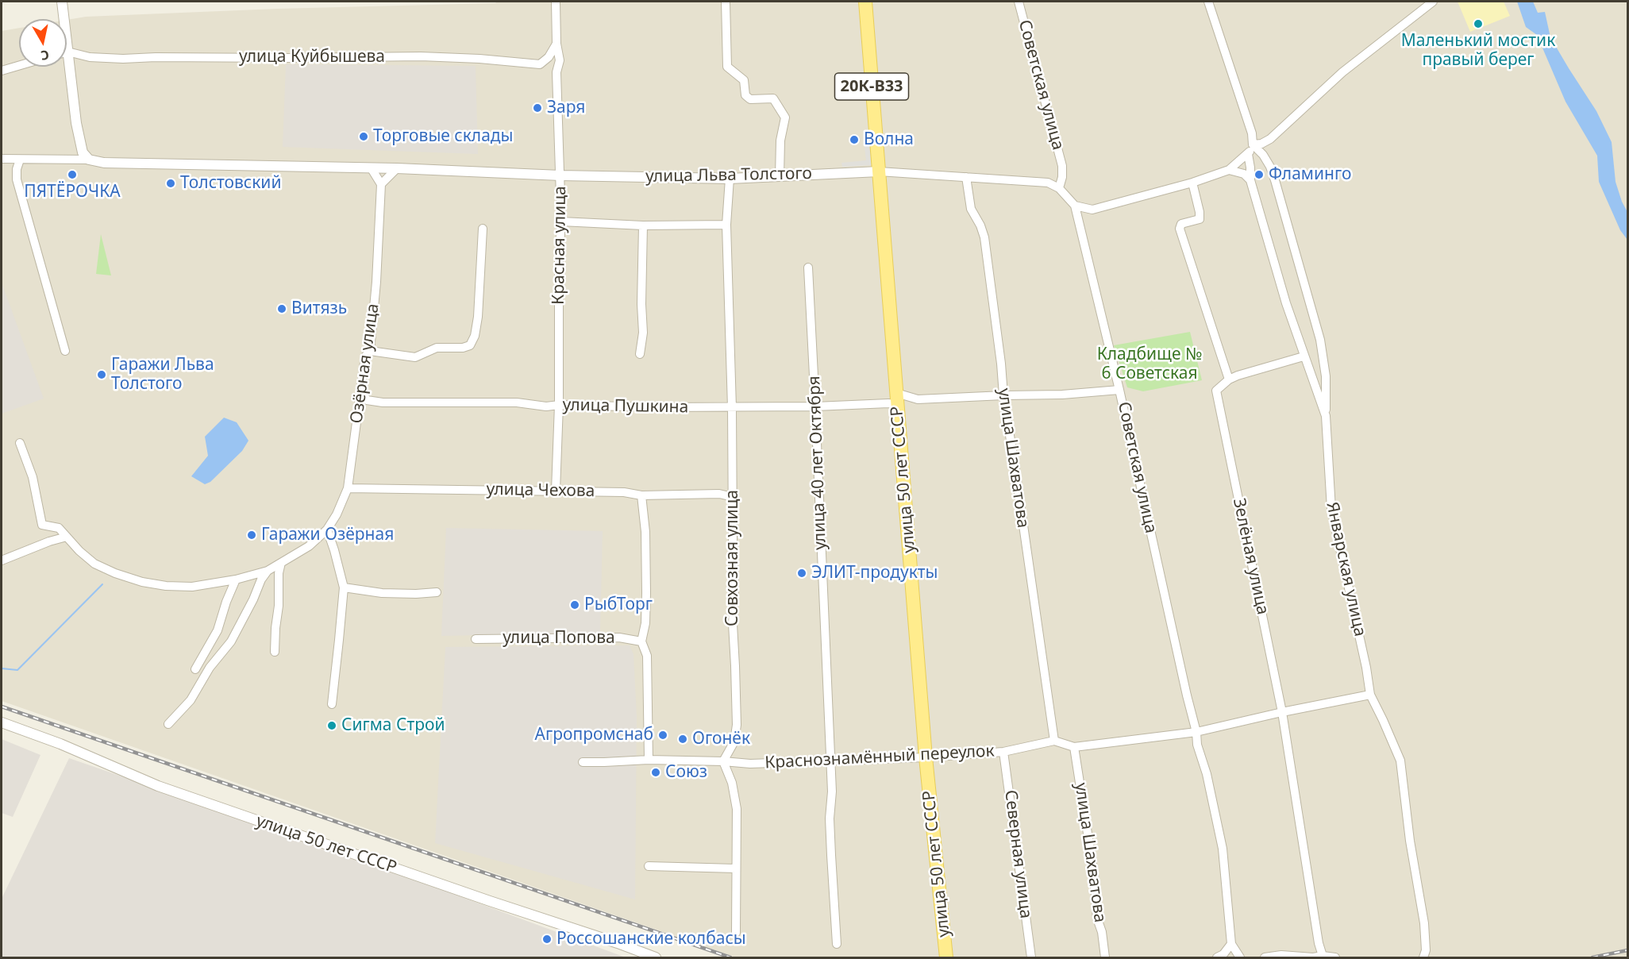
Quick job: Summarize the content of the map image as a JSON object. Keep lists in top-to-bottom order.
{
  "streets": {
    "main road": ["20К-В33", "улица 50 лет СССР"],
    "street": [
      "улица Куйбышева",
      "Советская улица",
      "улица Льва Толстого",
      "Красная улица",
      "Озёрная улица",
      "улица Пушкина",
      "улица Шахватова",
      "улица 40 лет Октября",
      "улица Чехова",
      "Зелёная улица",
      "Совхозная улица",
      "Январская улица",
      "улица Попова",
      "Краснознамённый переулок",
      "Северная улица"
    ]
  },
  "crossings": [
    ["улица Куйбышева", "Красная улица"],
    ["Советская улица", "улица Льва Толстого"],
    ["Советская улица", "улица Пушкина"],
    ["улица Льва Толстого", "Красная улица"],
    ["улица Льва Толстого", "улица Шахватова"],
    ["улица Льва Толстого", "улица 50 лет СССР"],
    ["улица Льва Толстого", "Совхозная улица"],
    ["Красная улица", "улица Пушкина"],
    ["Красная улица", "улица Чехова"],
    ["Озёрная улица", "улица Пушкина"],
    ["Озёрная улица", "улица Чехова"],
    ["улица Пушкина", "улица Шахватова"],
    ["улица Пушкина", "улица 40 лет Октября"],
    ["улица Пушкина", "улица 50 лет СССР"],
    ["улица Пушкина", "Совхозная улица"],
    ["улица Шахватова", "Краснознамённый переулок"],
    ["улица 40 лет Октября", "Краснознамённый переулок"],
    ["улица 50 лет СССР", "Краснознамённый переулок"],
    ["улица Чехова", "Совхозная улица"],
    ["Совхозная улица", "Краснознамённый переулок"],
    ["Краснознамённый переулок", "Северная улица"]
  ],
  "parks": ["Кладбище № 6 Советская"],
  "places": [
    "Маленький мостик правый берег",
    "Заря",
    "Торговые склады",
    "Волна",
    "ПЯТЁРОЧКА",
    "Фламинго",
    "Толстовский",
    "Витязь",
    "Гаражи Льва Толстого",
    "Гаражи Озёрная",
    "ЭЛИТ-продукты",
    "РыбТорг",
    "Сигма Строй",
    "Агропромснаб",
    "Огонёк",
    "Союз",
    "Россошанские колбасы"
  ],
  "north": "bottom"
}
